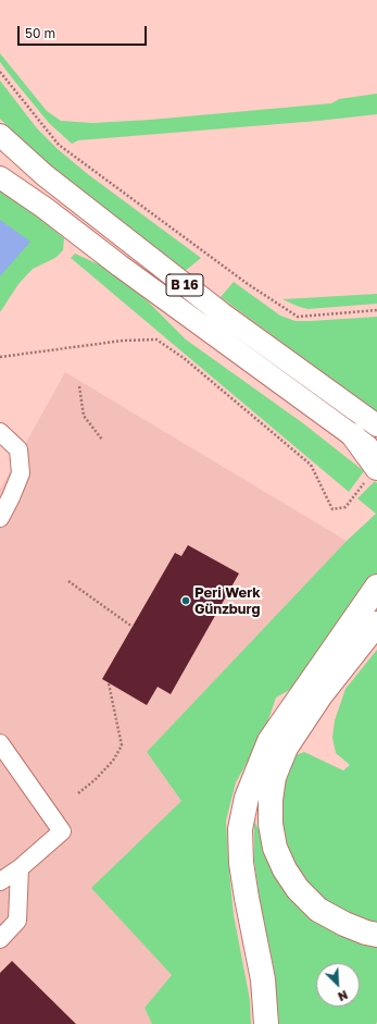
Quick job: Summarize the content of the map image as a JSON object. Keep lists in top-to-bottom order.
{
  "streets": {
    "main road": ["B 16"]
  },
  "places": ["Peri Werk Günzburg"],
  "scale_bar": "50 m",
  "north": "bottom right"
}
